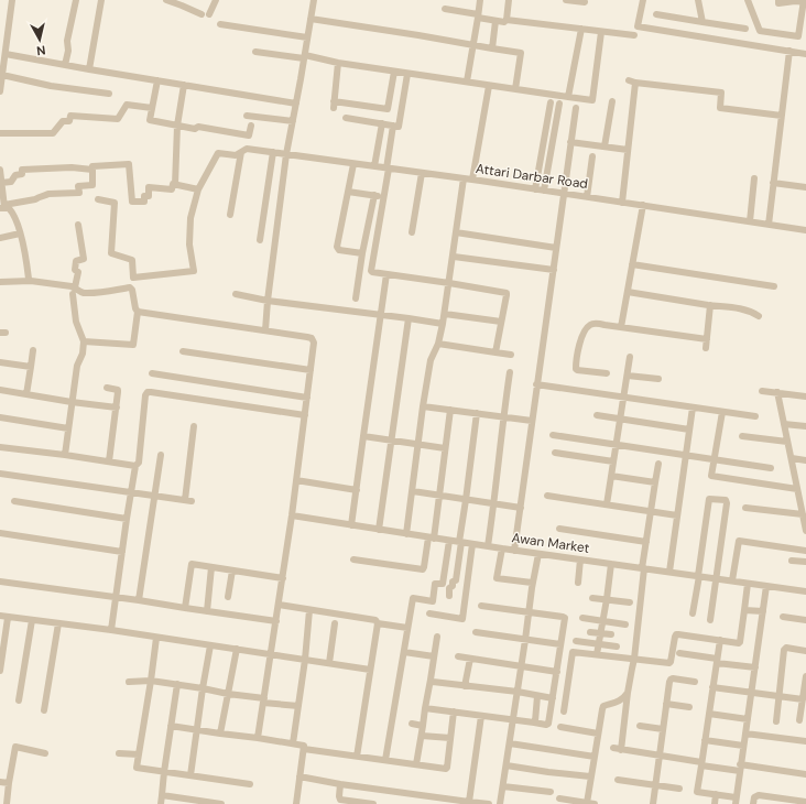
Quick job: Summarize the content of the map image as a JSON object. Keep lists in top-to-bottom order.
{
  "streets": {
    "street": ["Attari Darbar Road", "Awan Market"]
  },
  "north": "bottom"
}
